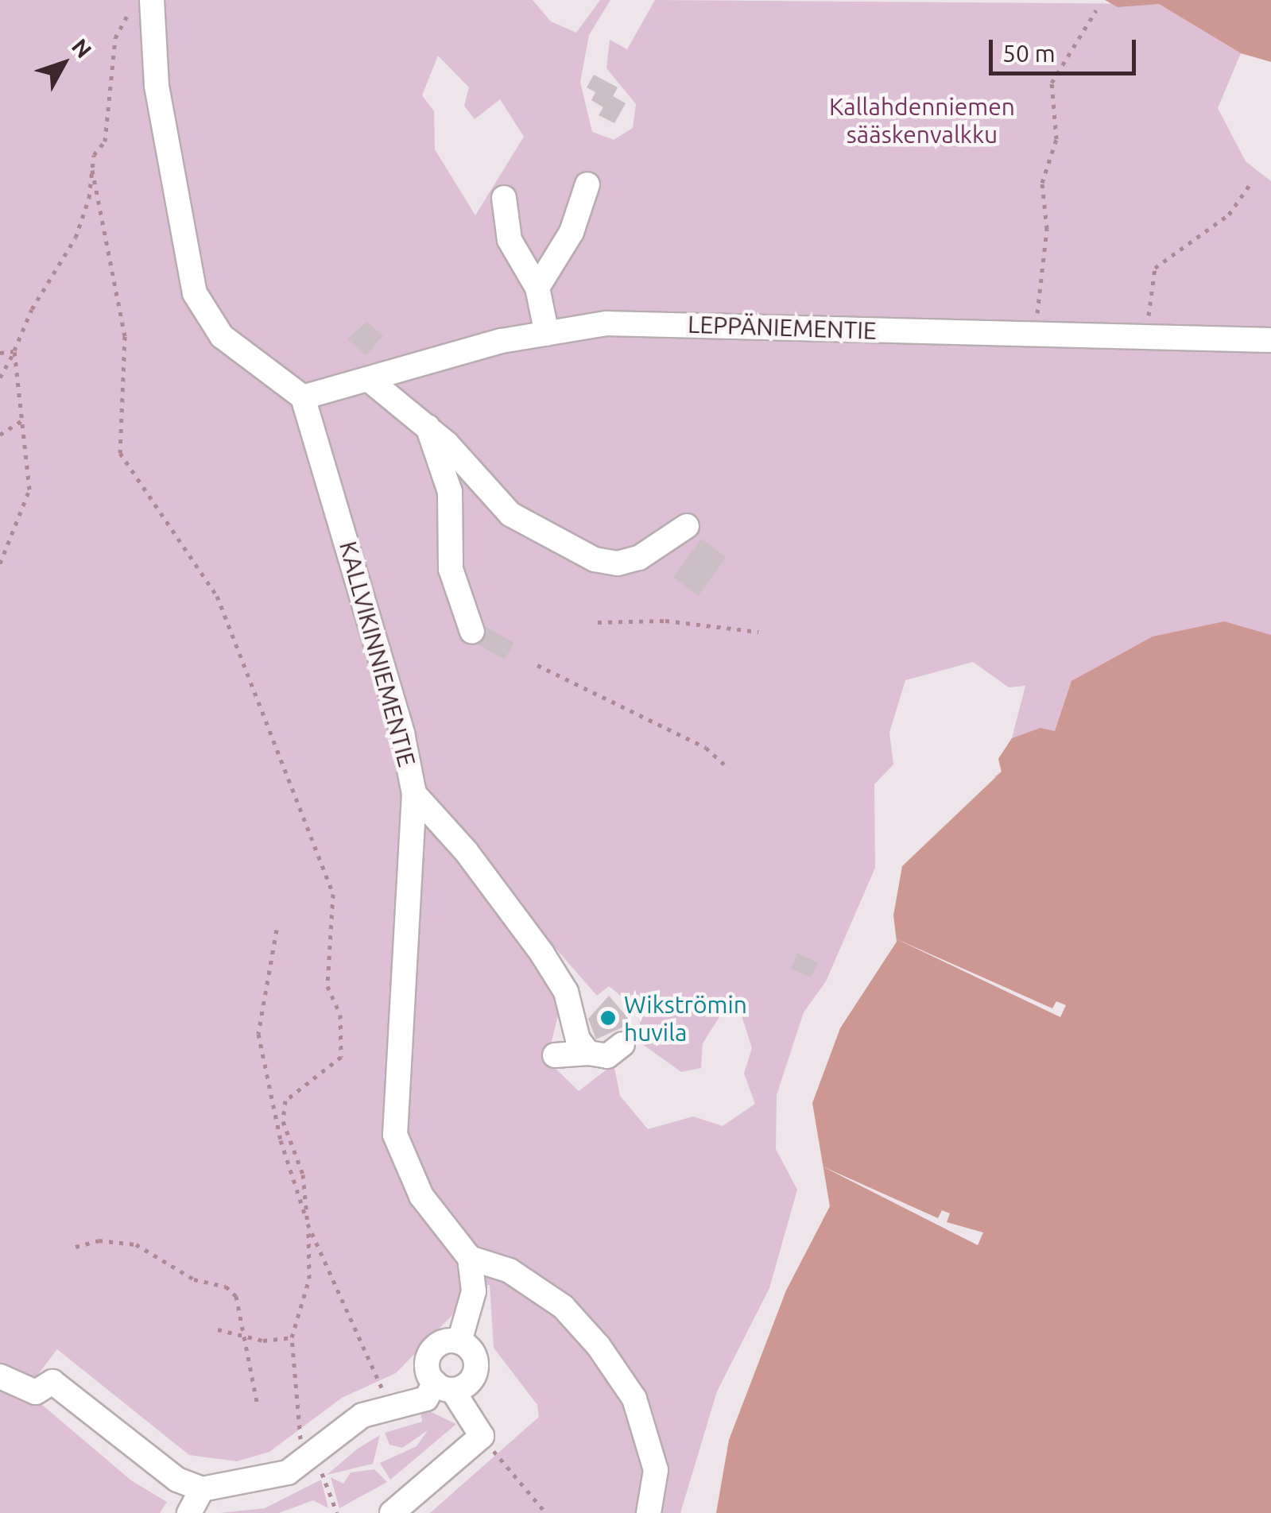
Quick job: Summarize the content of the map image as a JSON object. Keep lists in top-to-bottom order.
{
  "streets": {
    "street": ["LEPPÄNIEMENTIE", "KALLVIKINNIEMENTIE"]
  },
  "crossings": [
    ["LEPPÄNIEMENTIE", "KALLVIKINNIEMENTIE"]
  ],
  "parks": ["Kallahdenniemen sääskenvalkku"],
  "places": ["Wikströmin huvila"],
  "scale_bar": "50 m",
  "north": "top right"
}
